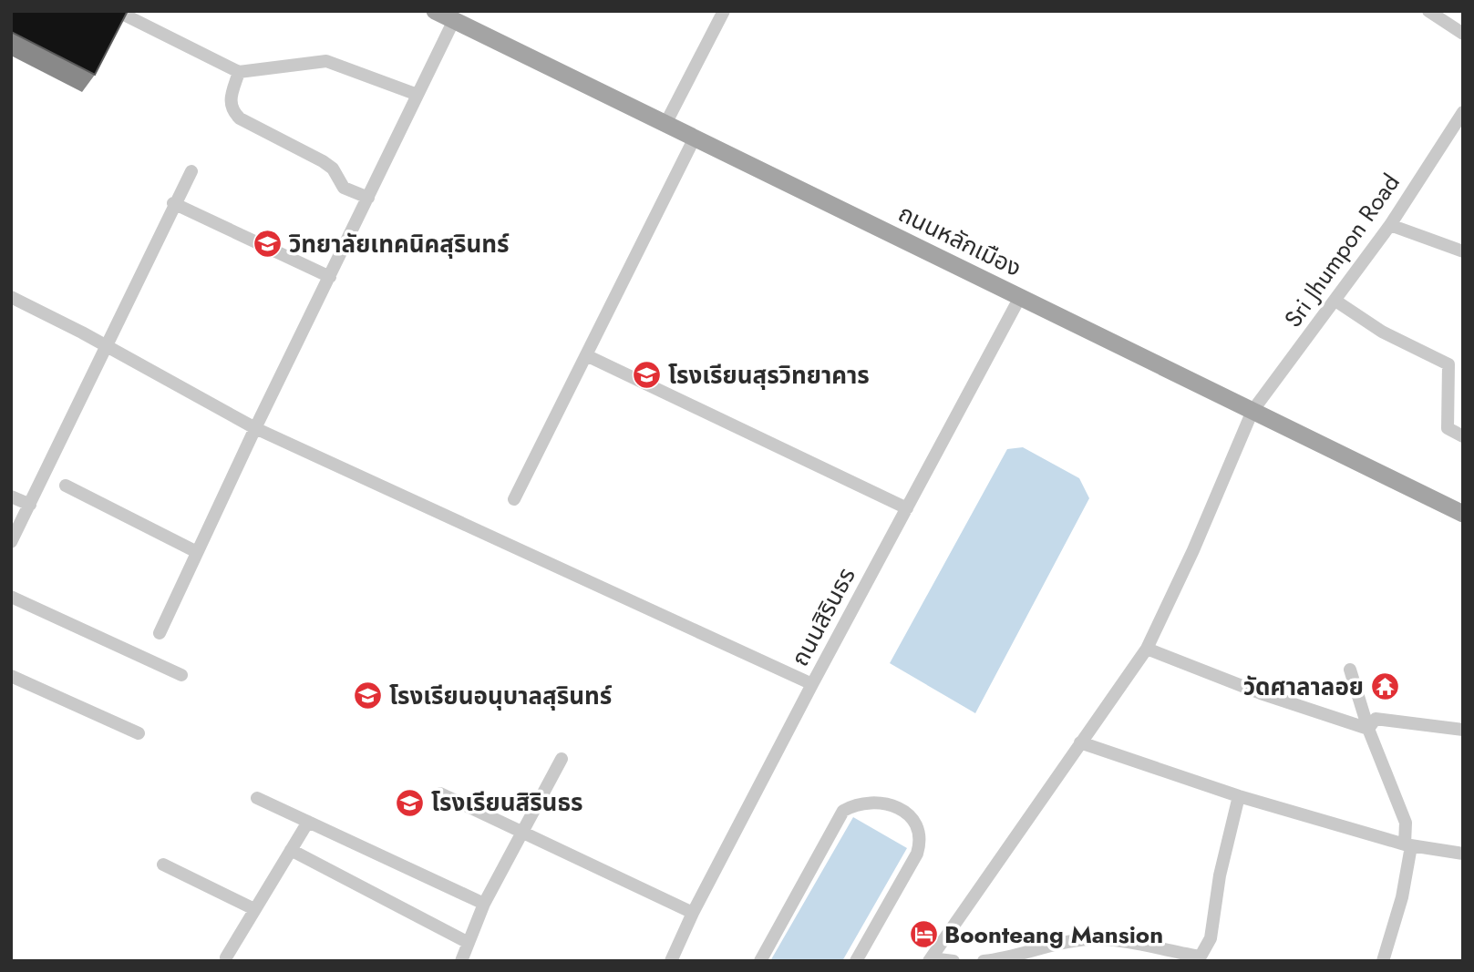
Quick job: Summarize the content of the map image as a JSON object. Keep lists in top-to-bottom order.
{
  "streets": {
    "main road": ["ถนนหลักเมือง"],
    "street": ["Sri Jhumpon Road", "ถนนสิรินธร"]
  },
  "crossings": [
    ["ถนนหลักเมือง", "Sri Jhumpon Road"],
    ["ถนนหลักเมือง", "ถนนสิรินธร"]
  ],
  "places": {
    "school or university": [
      "วิทยาลัยเทคนิคสุรินทร์",
      "โรงเรียนสุรวิทยาคาร",
      "โรงเรียนอนุบาลสุรินทร์",
      "โรงเรียนสิรินธร"
    ],
    "temple": ["วัดศาลาลอย"],
    "hotel": ["Boonteang Mansion"]
  }
}
